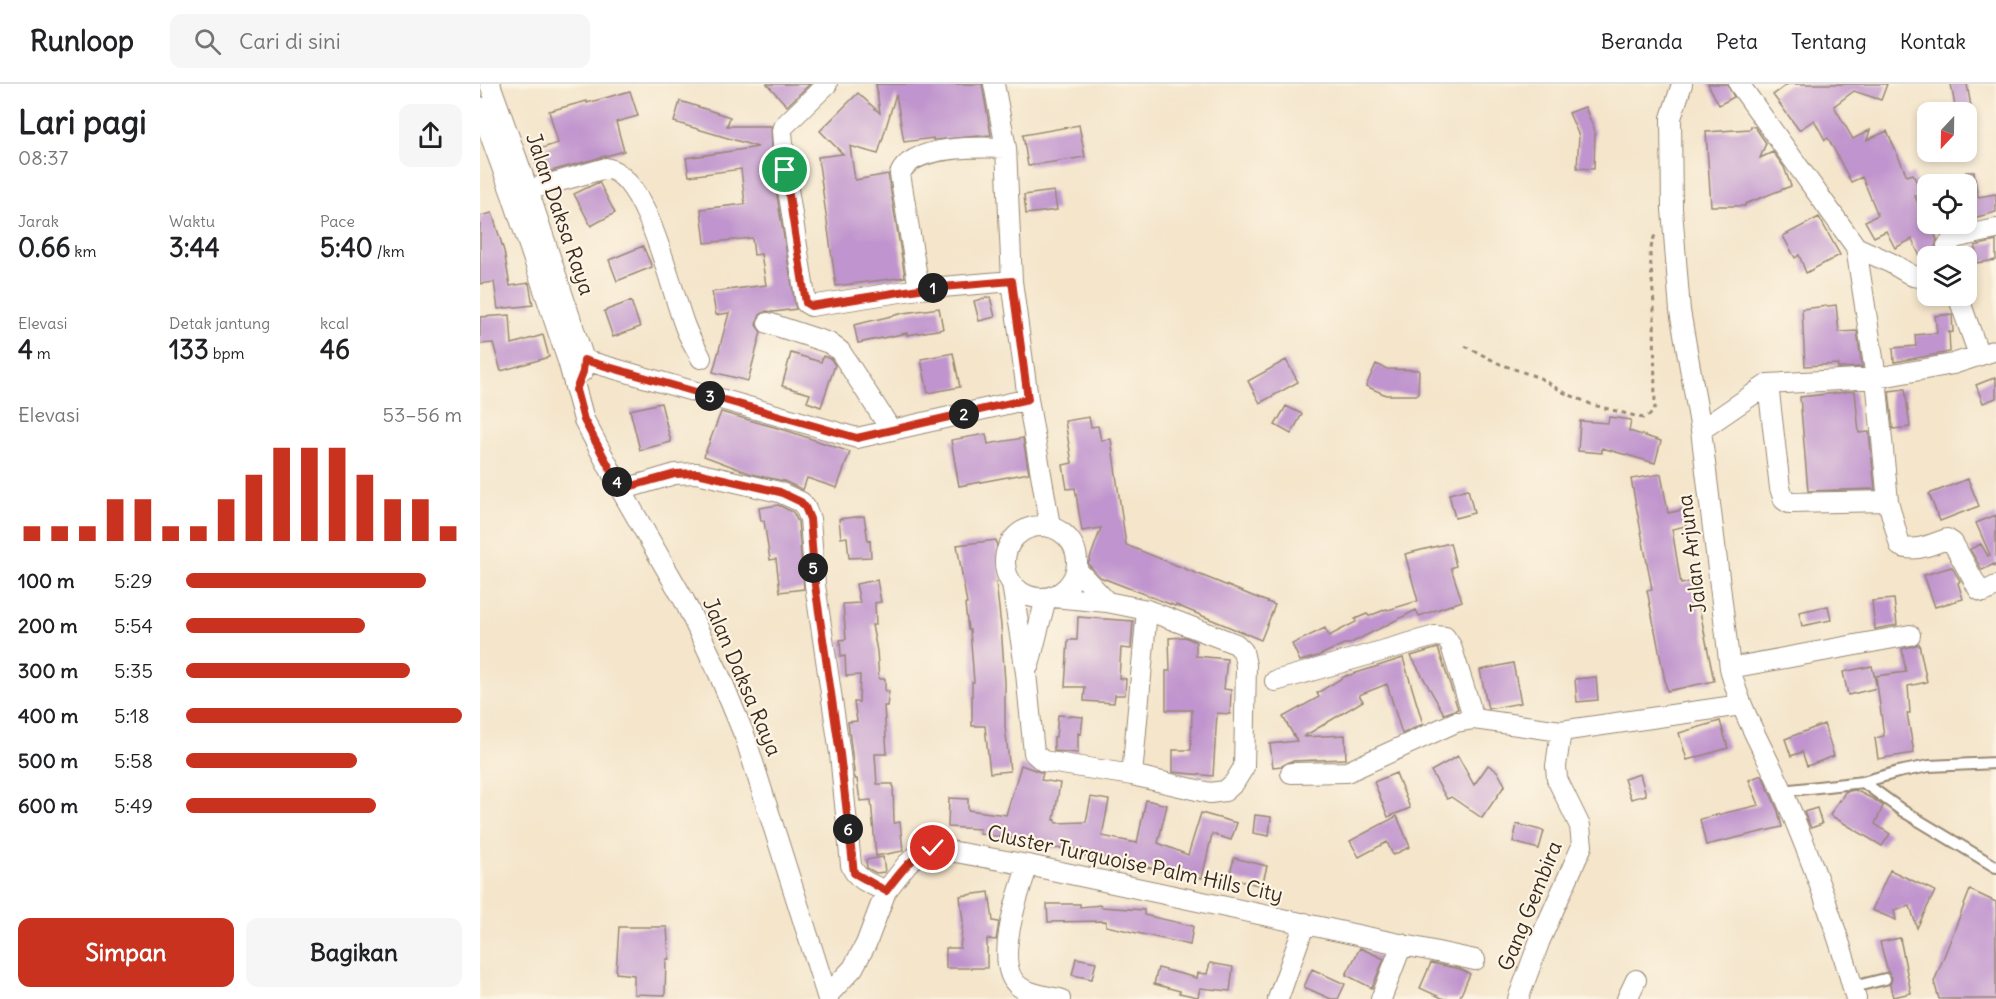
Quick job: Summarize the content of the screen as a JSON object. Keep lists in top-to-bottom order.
{
  "streets": {
    "street": [
      "Jalan Daksa Raya",
      "Jalan Arjuna",
      "Cluster Turquoise Palm Hills City",
      "Gang Gembira"
    ]
  },
  "crossings": [
    ["Jalan Daksa Raya", "Cluster Turquoise Palm Hills City"]
  ],
  "north": "bottom",
  "page": {
    "header": "Runloop",
    "search": "Cari di sini",
    "nav": [
      "Beranda",
      "Peta",
      "Tentang",
      "Kontak"
    ],
    "heading": ["Lari pagi", "08:37"],
    "stats": [
      ["Jarak", "0.66 km"],
      ["Waktu", "3:44"],
      ["Pace", "5:40 /km"],
      ["Elevasi", "4 m"],
      ["Detak jantung", "133 bpm"],
      ["kcal", "46"]
    ],
    "pins": [
      "1",
      "3",
      "2",
      "4",
      "5",
      "6"
    ],
    "chart": ["Elevasi", "53–56 m"],
    "list": [
      {
        "name": "100 m",
        "note": "5:29"
      },
      {
        "name": "200 m",
        "note": "5:54"
      },
      {
        "name": "300 m",
        "note": "5:35"
      },
      {
        "name": "400 m",
        "note": "5:18"
      },
      {
        "name": "500 m",
        "note": "5:58"
      },
      {
        "name": "600 m",
        "note": "5:49"
      }
    ],
    "buttons": ["Simpan", "Bagikan"]
  }
}
